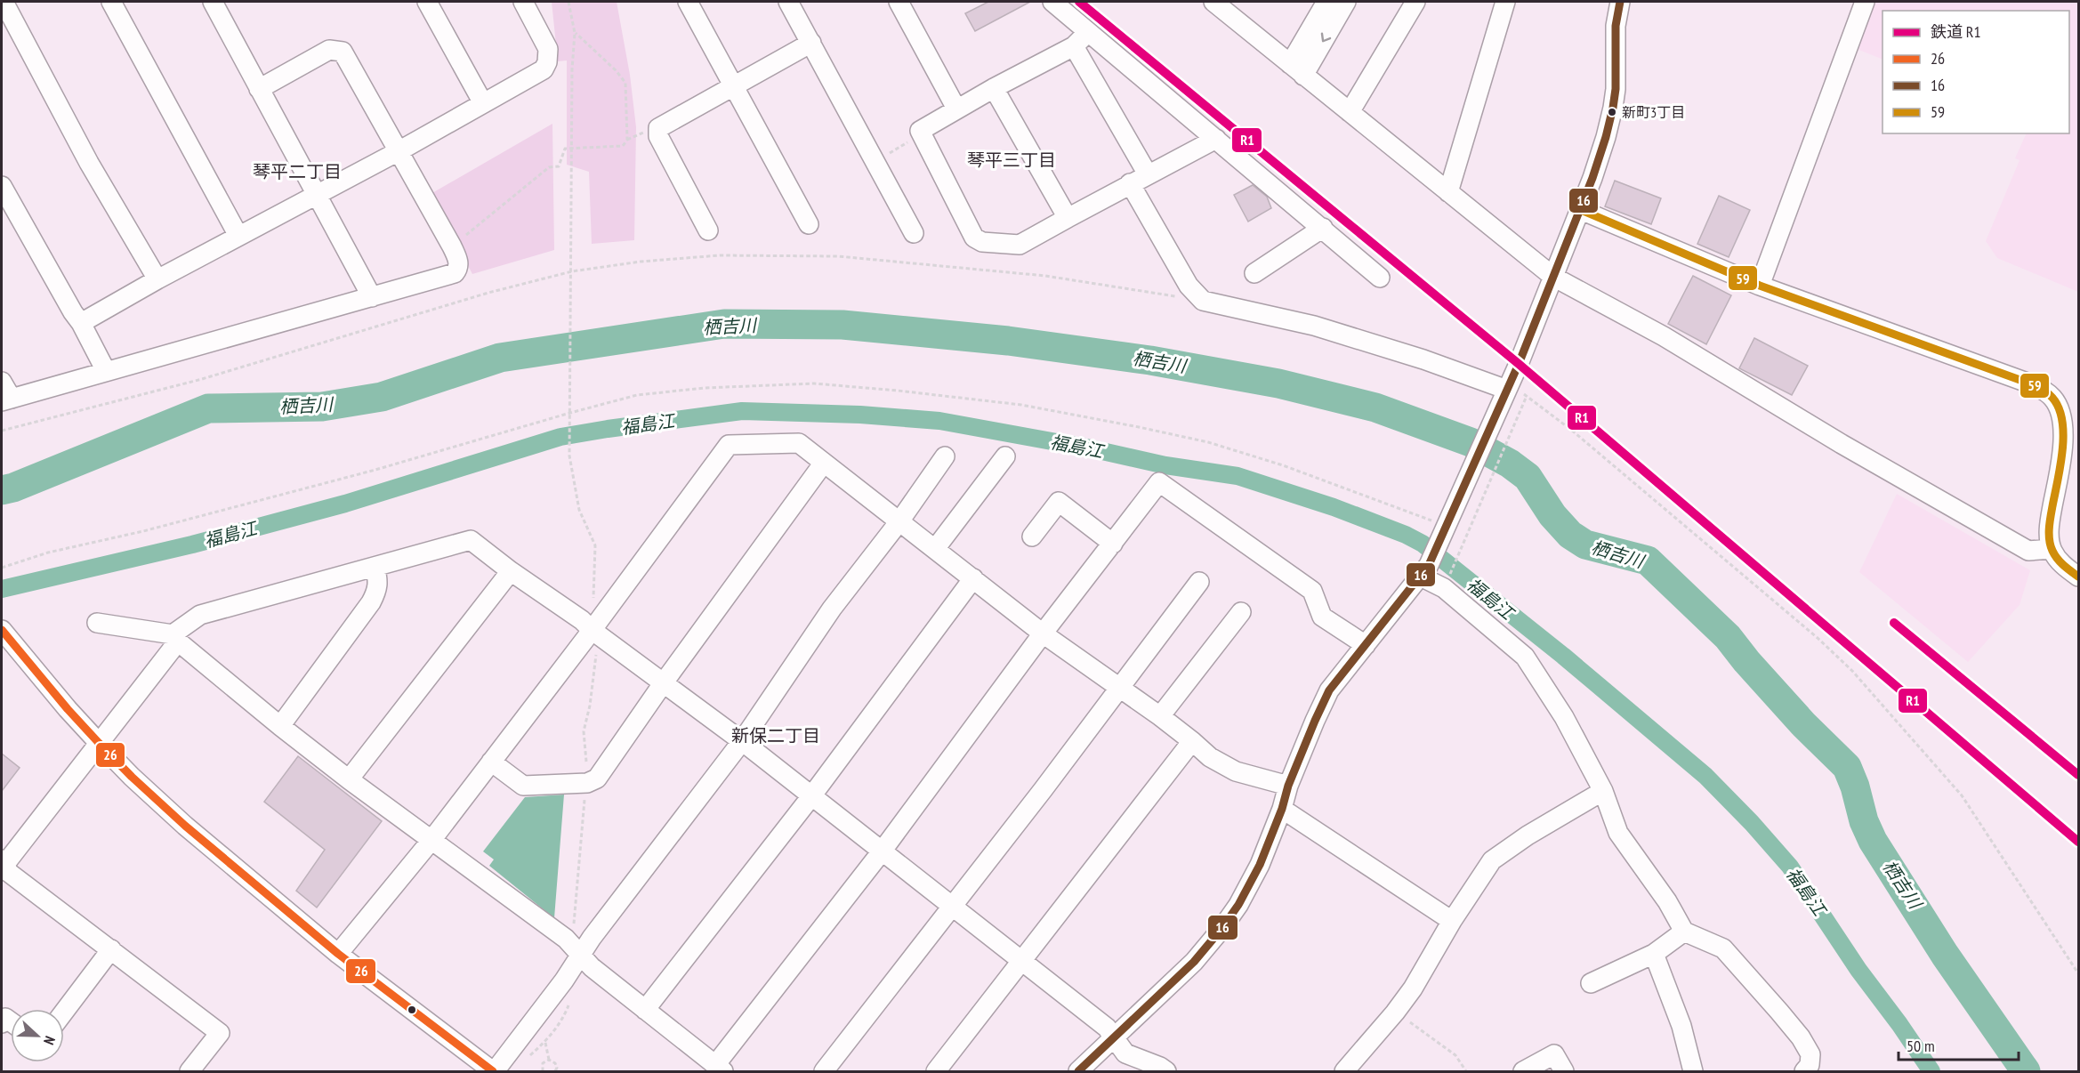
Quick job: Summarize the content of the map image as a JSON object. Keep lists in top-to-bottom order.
{
  "districts": ["琴平三丁目", "琴平二丁目", "新保二丁目"],
  "water": ["栖吉川", "福島江"],
  "places": ["新町3丁目"],
  "lines": [
    "rail line R1",
    "transit line 16",
    "transit line 59",
    "transit line 26"
  ],
  "legend": [
    "鉄道 R1",
    "26",
    "16",
    "59"
  ],
  "scale_bar": "50 m",
  "north": "right"
}
